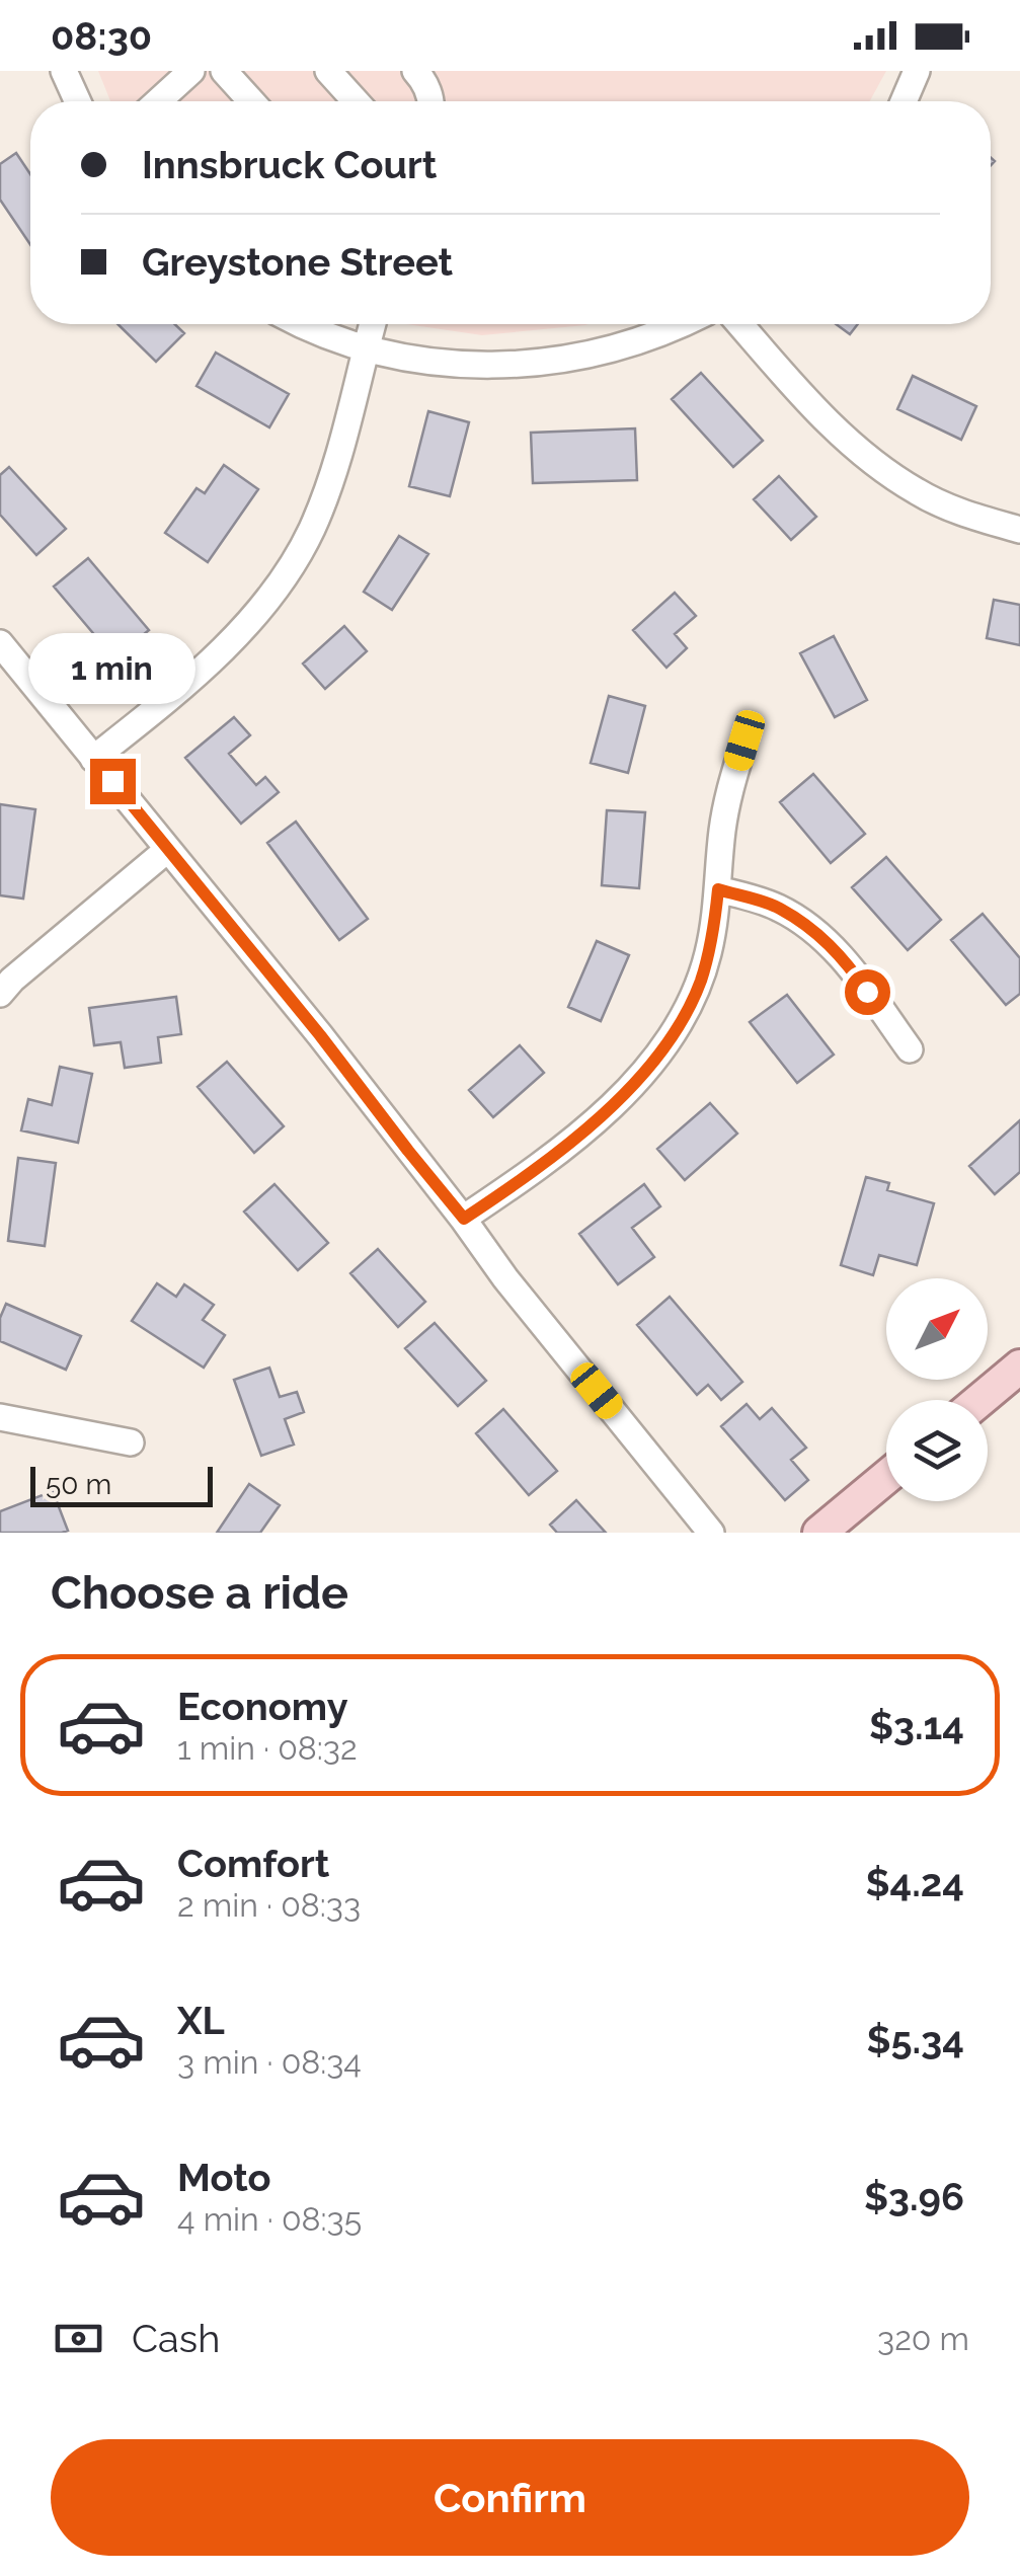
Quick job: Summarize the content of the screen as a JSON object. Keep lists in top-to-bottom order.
{
  "scale_bar": "50 m",
  "north": "top right",
  "page": {
    "status": "08:30",
    "banner": ["Innsbruck Court", "Greystone Street"],
    "bubble": "1 min",
    "scale": "50 m",
    "heading": "Choose a ride",
    "list": [
      {
        "name": "Economy",
        "note": "1 min · 08:32",
        "value": "$3.14"
      },
      {
        "name": "Comfort",
        "note": "2 min · 08:33",
        "value": "$4.24"
      },
      {
        "name": "XL",
        "note": "3 min · 08:34",
        "value": "$5.34"
      },
      {
        "name": "Moto",
        "note": "4 min · 08:35",
        "value": "$3.96"
      }
    ],
    "pay": ["Cash", "320 m"],
    "buttons": "Confirm"
  }
}
